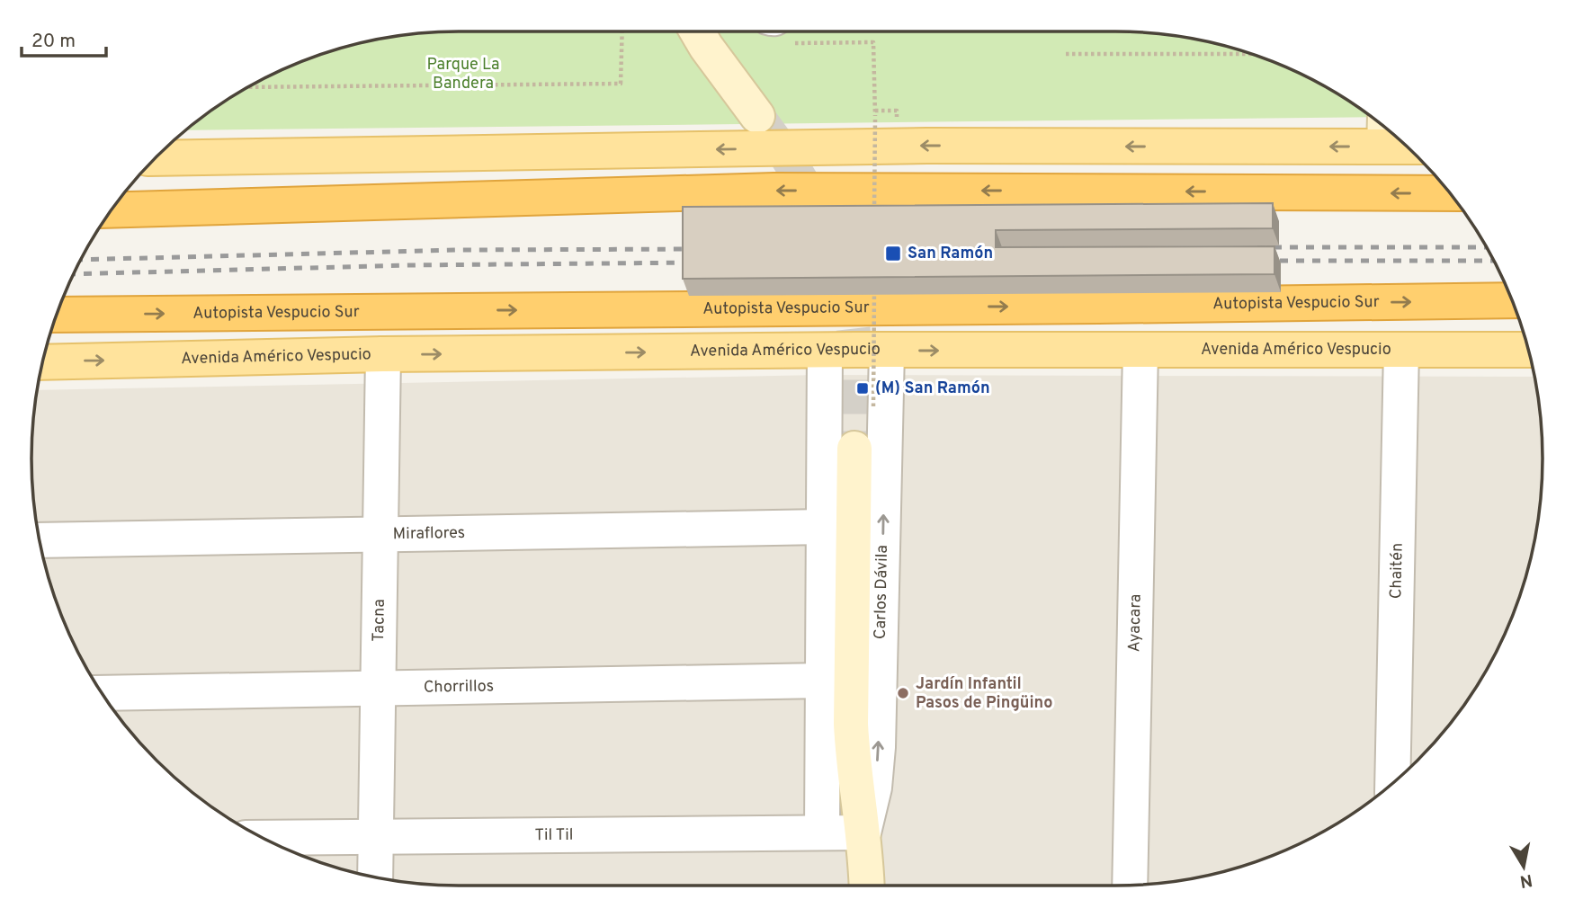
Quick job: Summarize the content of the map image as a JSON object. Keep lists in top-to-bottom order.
{
  "streets": {
    "highway": ["Autopista Vespucio Sur"],
    "main road": ["Avenida Américo Vespucio"],
    "street": [
      "Miraflores",
      "Chaitén",
      "Carlos Dávila",
      "Tacna",
      "Ayacara",
      "Chorrillos",
      "Til Til"
    ]
  },
  "crossings": [
    ["Avenida Américo Vespucio", "Chaitén"],
    ["Avenida Américo Vespucio", "Carlos Dávila"],
    ["Avenida Américo Vespucio", "Tacna"],
    ["Avenida Américo Vespucio", "Ayacara"],
    ["Miraflores", "Tacna"],
    ["Carlos Dávila", "Til Til"],
    ["Tacna", "Chorrillos"],
    ["Tacna", "Til Til"]
  ],
  "parks": ["Parque La Bandera"],
  "places": {
    "transit": ["San Ramón", "(M) San Ramón"],
    "other": ["Jardín Infantil Pasos de Pingüino"]
  },
  "scale_bar": "20 m",
  "north": "bottom"
}
